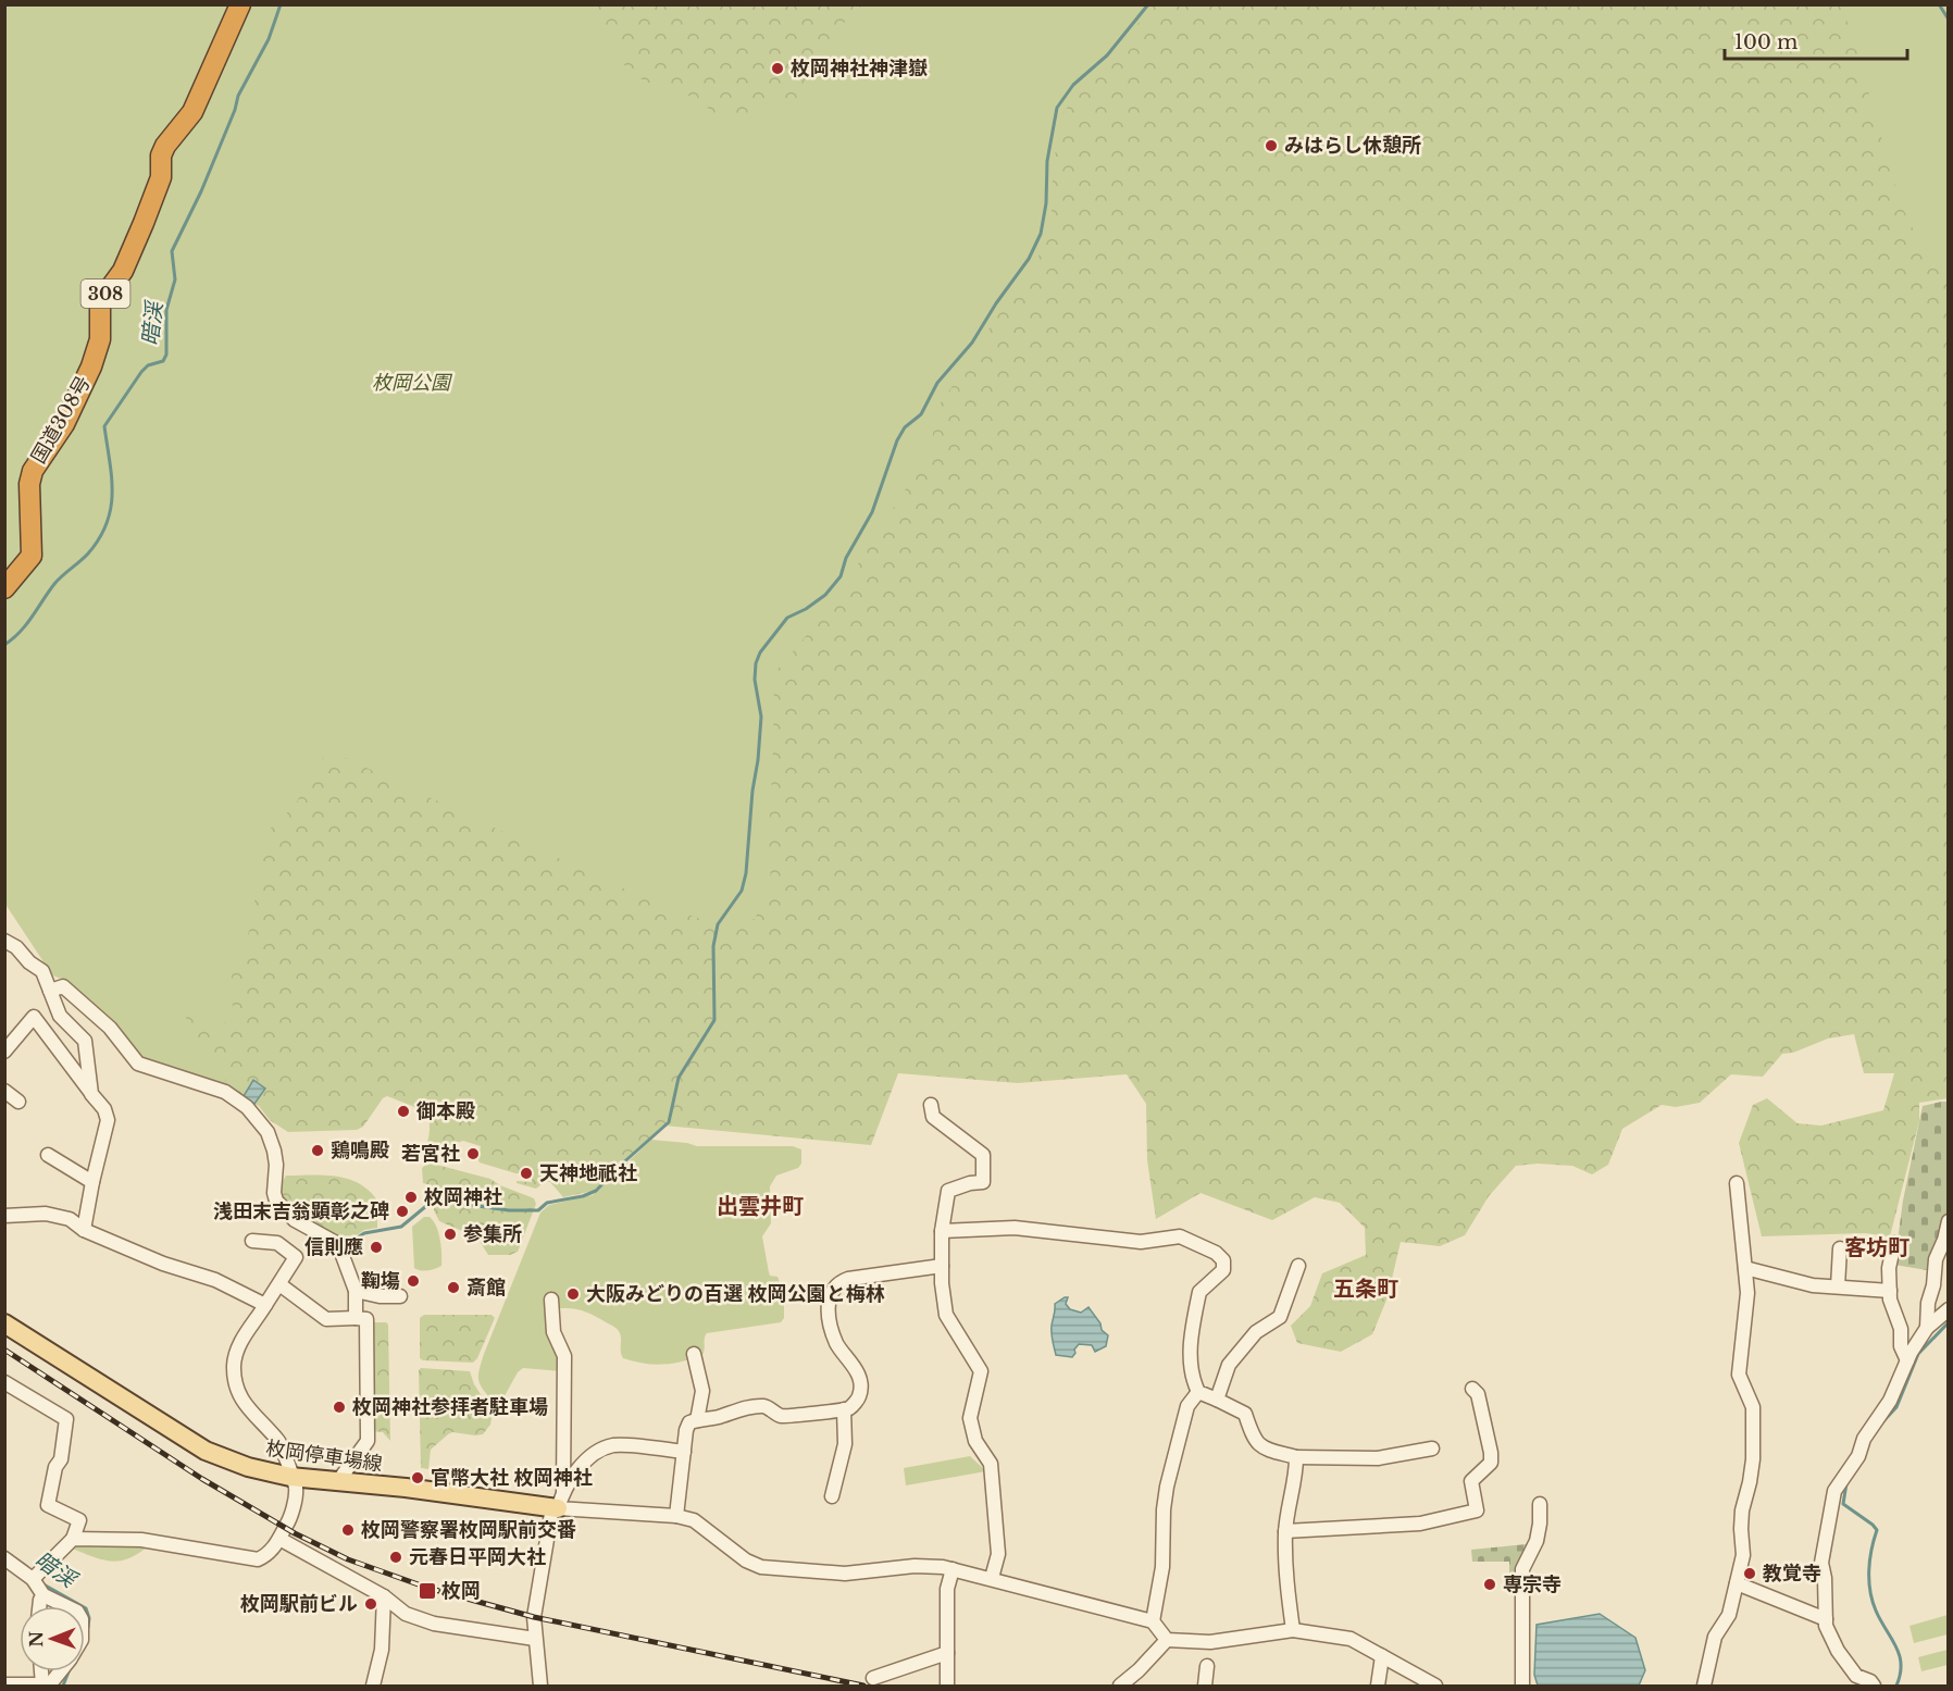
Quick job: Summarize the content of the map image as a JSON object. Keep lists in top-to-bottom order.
{
  "streets": {
    "highway": ["308", "国道308号"],
    "main road": ["枚岡停車場線"]
  },
  "districts": ["出雲井町", "客坊町", "五条町"],
  "water": ["暗渓"],
  "parks": ["枚岡公園"],
  "places": {
    "other": [
      "枚岡神社神津嶽",
      "みはらし休憩所",
      "御本殿",
      "鶏鳴殿",
      "若宮社",
      "天神地祇社",
      "枚岡神社",
      "浅田末吉翁顕彰之碑",
      "参集所",
      "信則應",
      "鞠塲",
      "斎館",
      "大阪みどりの百選 枚岡公園と梅林",
      "枚岡神社参拝者駐車場",
      "官幣大社 枚岡神社",
      "枚岡警察署枚岡駅前交番",
      "元春日平岡大社",
      "教覚寺",
      "専宗寺",
      "枚岡駅前ビル"
    ],
    "transit": ["枚岡"]
  },
  "scale_bar": "100 m",
  "north": "left"
}
